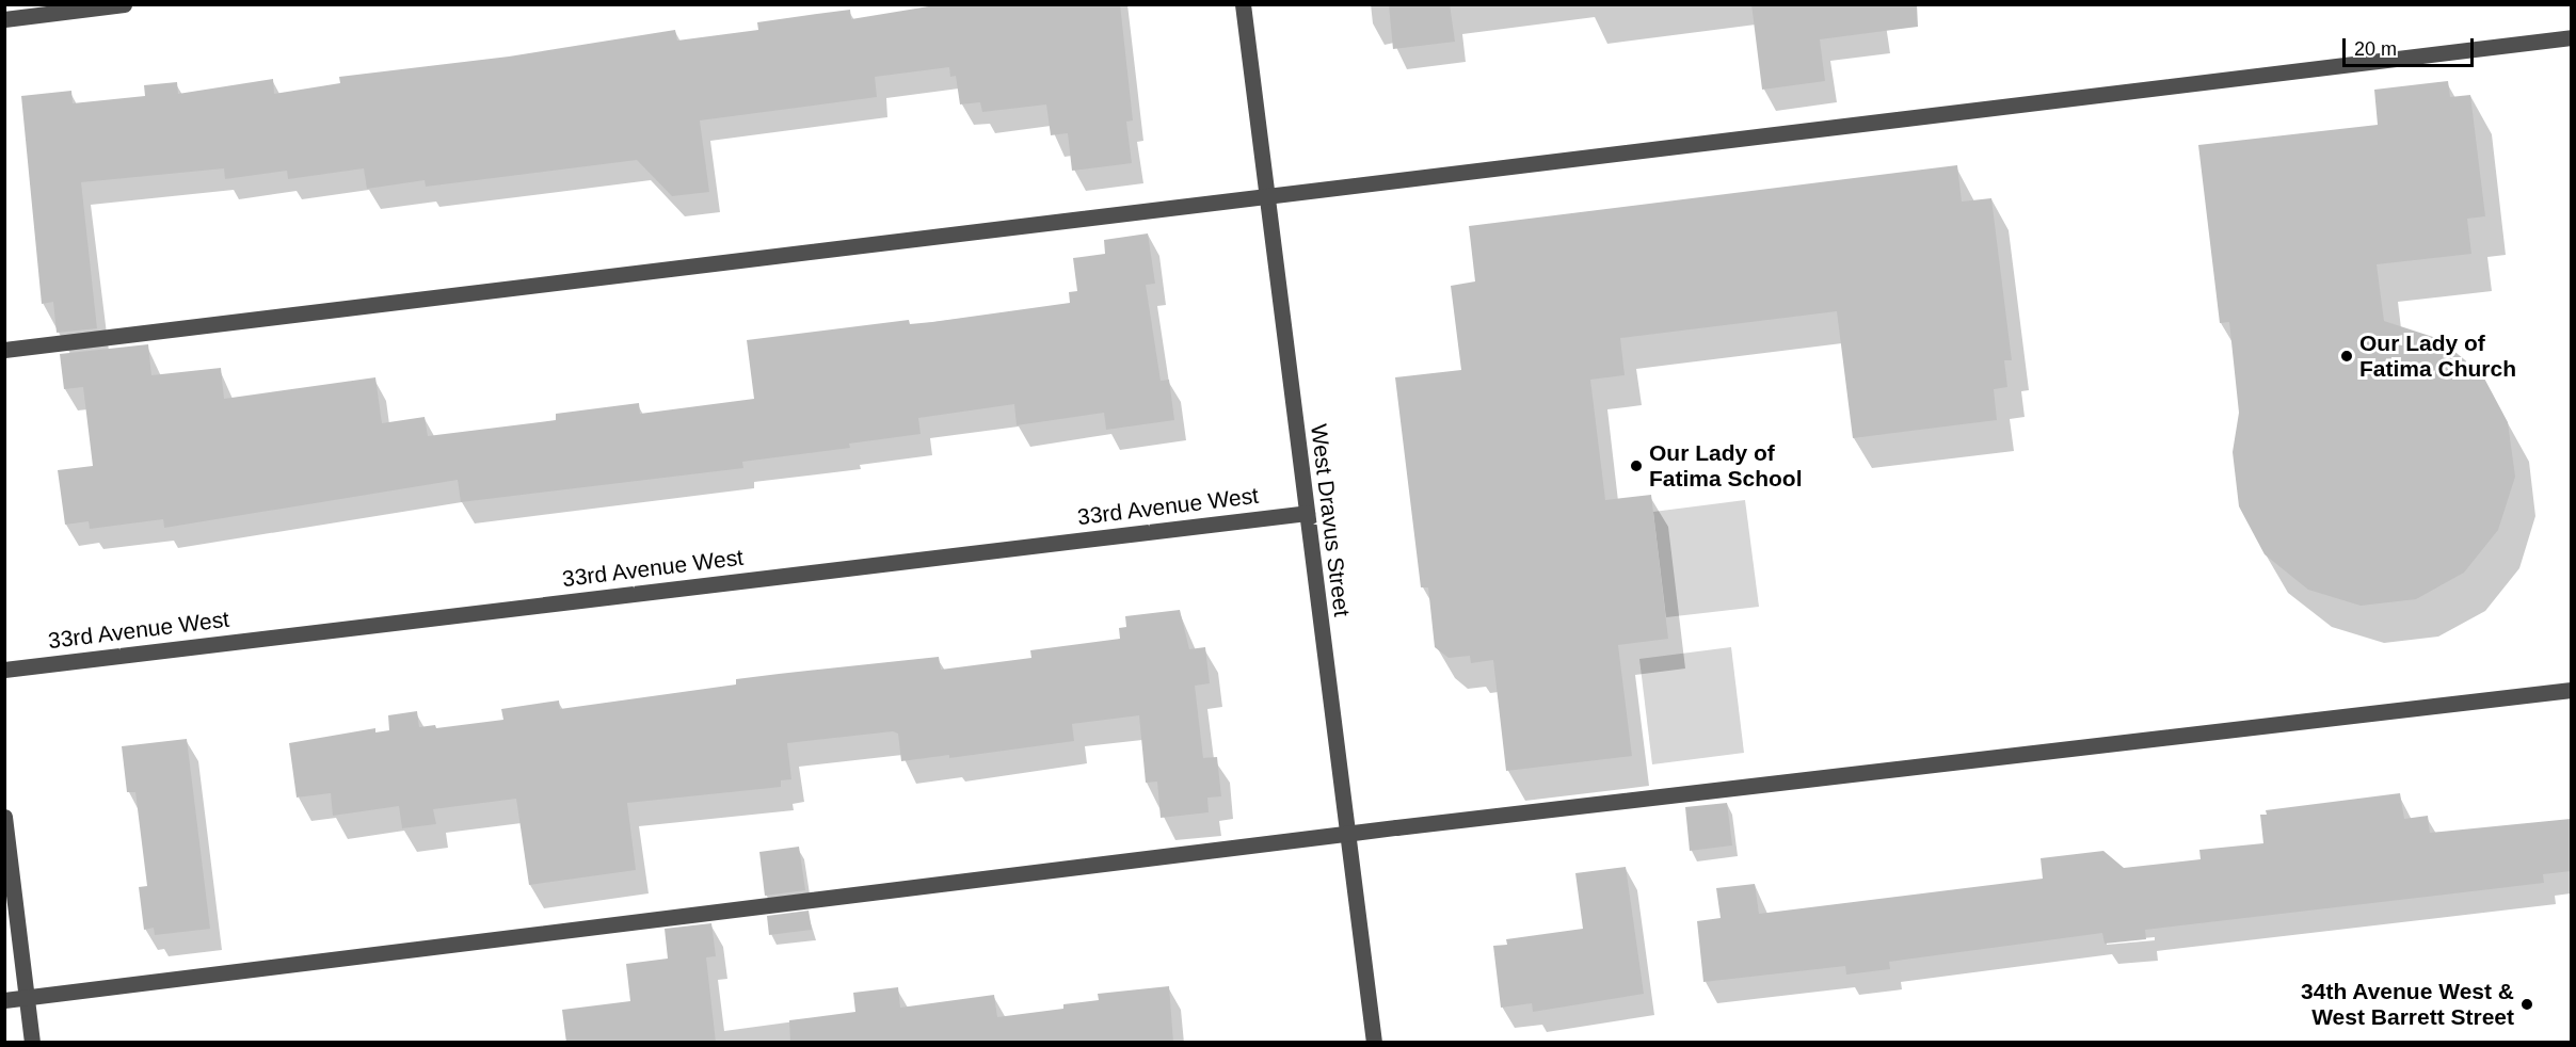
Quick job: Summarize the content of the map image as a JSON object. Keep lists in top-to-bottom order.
{
  "streets": {
    "street": ["33rd Avenue West", "West Dravus Street"]
  },
  "crossings": [
    ["33rd Avenue West", "West Dravus Street"]
  ],
  "places": ["Our Lady of Fatima Church", "Our Lady of Fatima School", "34th Avenue West & West Barrett Street"],
  "scale_bar": "20 m"
}
